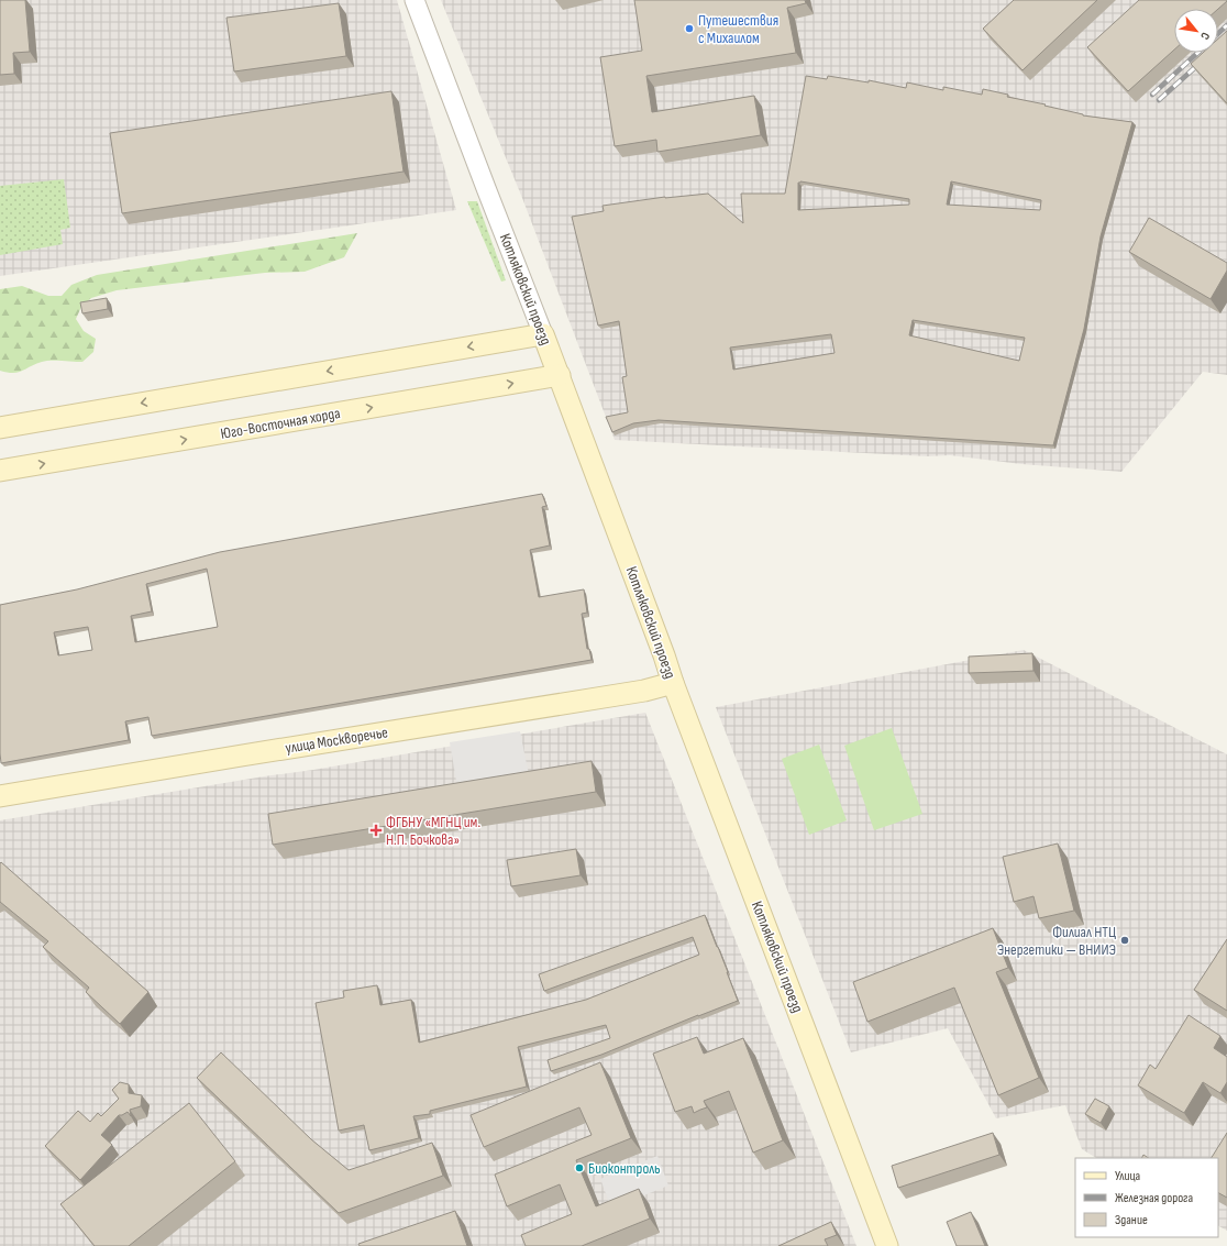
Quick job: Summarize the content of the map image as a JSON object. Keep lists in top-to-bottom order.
{
  "streets": {
    "main road": ["Котляковский проезд", "Юго-Восточная хорда", "улица Москворечье"]
  },
  "crossings": [
    ["Котляковский проезд", "Юго-Восточная хорда"],
    ["Котляковский проезд", "улица Москворечье"]
  ],
  "places": {
    "other": ["Путешествия с Михаилом", "Филиал НТЦ Энергетики — ВНИИЭ", "Биоконтроль"],
    "health": ["ФГБНУ «МГНЦ им. Н.П. Бочкова»"]
  },
  "legend": ["Улица", "Железная дорога", "Здание"],
  "north": "bottom right"
}
